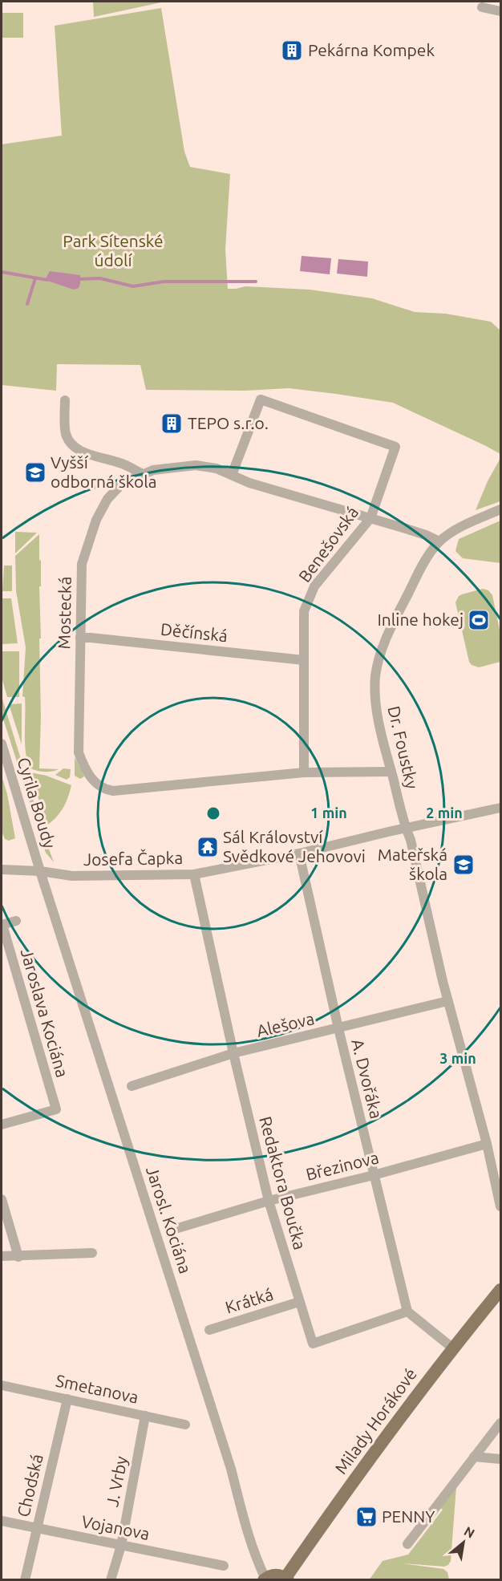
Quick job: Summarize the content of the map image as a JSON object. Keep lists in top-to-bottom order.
{
  "streets": {
    "main road": ["Milady Horákové"],
    "street": [
      "Benešovská",
      "Mostecká",
      "Děčínská",
      "Dr. Foustky",
      "Cyrila Boudy",
      "Josefa Čapka",
      "Jaroslava Kociána",
      "Alešova",
      "A. Dvořáka",
      "Březinova",
      "Redaktora Boučka",
      "Jarosl. Kociána",
      "Krátká",
      "Smetanova",
      "J. Vrby",
      "Chodská",
      "Vojanova"
    ]
  },
  "crossings": [
    ["Benešovská", "Mostecká"],
    ["Benešovská", "Děčínská"],
    ["Mostecká", "Děčínská"],
    ["Mostecká", "Dr. Foustky"],
    ["Dr. Foustky", "Josefa Čapka"],
    ["Dr. Foustky", "Alešova"],
    ["Dr. Foustky", "Březinova"],
    ["Cyrila Boudy", "Josefa Čapka"],
    ["Cyrila Boudy", "Jarosl. Kociána"],
    ["Josefa Čapka", "A. Dvořáka"],
    ["Josefa Čapka", "Redaktora Boučka"],
    ["Josefa Čapka", "Jarosl. Kociána"],
    ["Alešova", "A. Dvořáka"],
    ["Alešova", "Redaktora Boučka"],
    ["A. Dvořáka", "Březinova"],
    ["A. Dvořáka", "Redaktora Boučka"],
    ["Březinova", "Redaktora Boučka"],
    ["Redaktora Boučka", "Krátká"],
    ["Smetanova", "J. Vrby"],
    ["Smetanova", "Chodská"],
    ["J. Vrby", "Vojanova"],
    ["Chodská", "Vojanova"]
  ],
  "parks": ["Park Sítenské údolí"],
  "places": {
    "building": ["Pekárna Kompek", "TEPO s.r.o."],
    "school or university": ["Vyšší odborná škola", "Mateřská škola"],
    "sports": ["Inline hokej"],
    "temple": ["Sál Království Svědkové Jehovovi"],
    "supermarket": ["PENNY"]
  },
  "north": "top right",
  "rings": ["1 min", "2 min", "3 min"]
}
